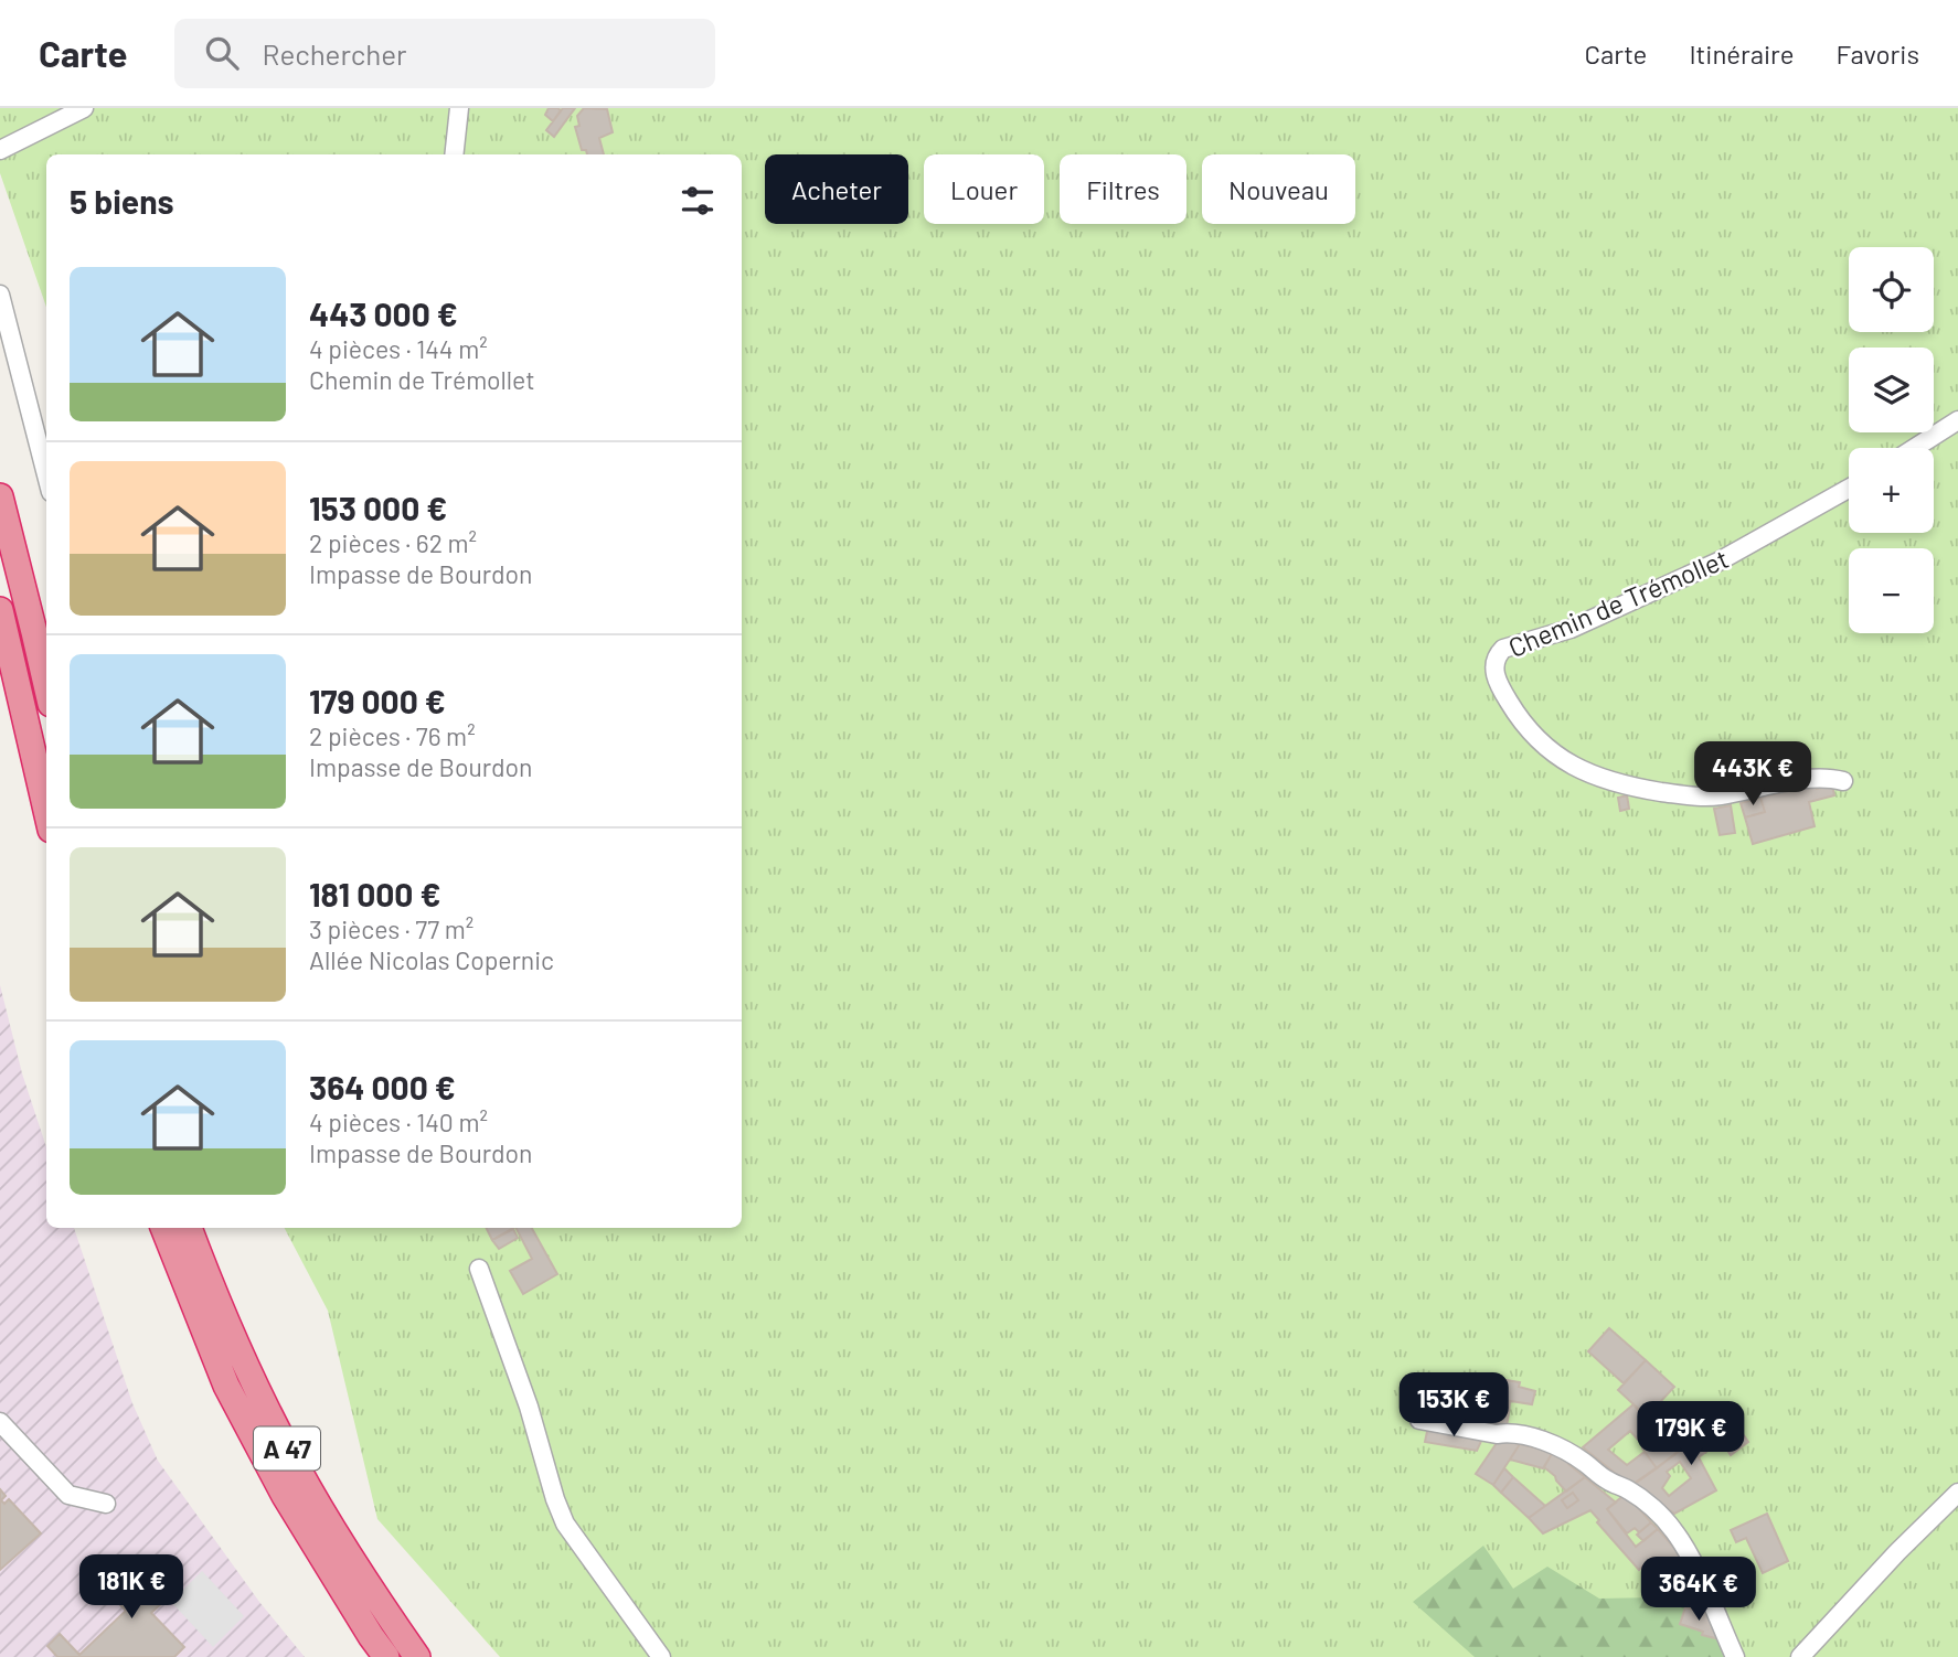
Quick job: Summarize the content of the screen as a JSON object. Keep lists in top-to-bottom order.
{
  "streets": {
    "highway": ["A 47"],
    "street": ["Chemin de Trémollet"]
  },
  "page": {
    "header": "Carte",
    "search": "Rechercher",
    "nav": ["Carte", "Itinéraire", "Favoris"],
    "chip": [
      "Acheter",
      "Louer",
      "Filtres",
      "Nouveau"
    ],
    "heading": "5 biens",
    "map_buttons": ["+", "−"],
    "list": [
      {
        "name": "443 000 €",
        "note": "4 pièces · 144 m² · Chemin de Trémollet"
      },
      {
        "name": "153 000 €",
        "note": "2 pièces · 62 m² · Impasse de Bourdon"
      },
      {
        "name": "179 000 €",
        "note": "2 pièces · 76 m² · Impasse de Bourdon"
      },
      {
        "name": "181 000 €",
        "note": "3 pièces · 77 m² · Allée Nicolas Copernic"
      },
      {
        "name": "364 000 €",
        "note": "4 pièces · 140 m² · Impasse de Bourdon"
      }
    ],
    "price": [
      "443K €",
      "153K €",
      "179K €",
      "181K €",
      "364K €"
    ]
  }
}
